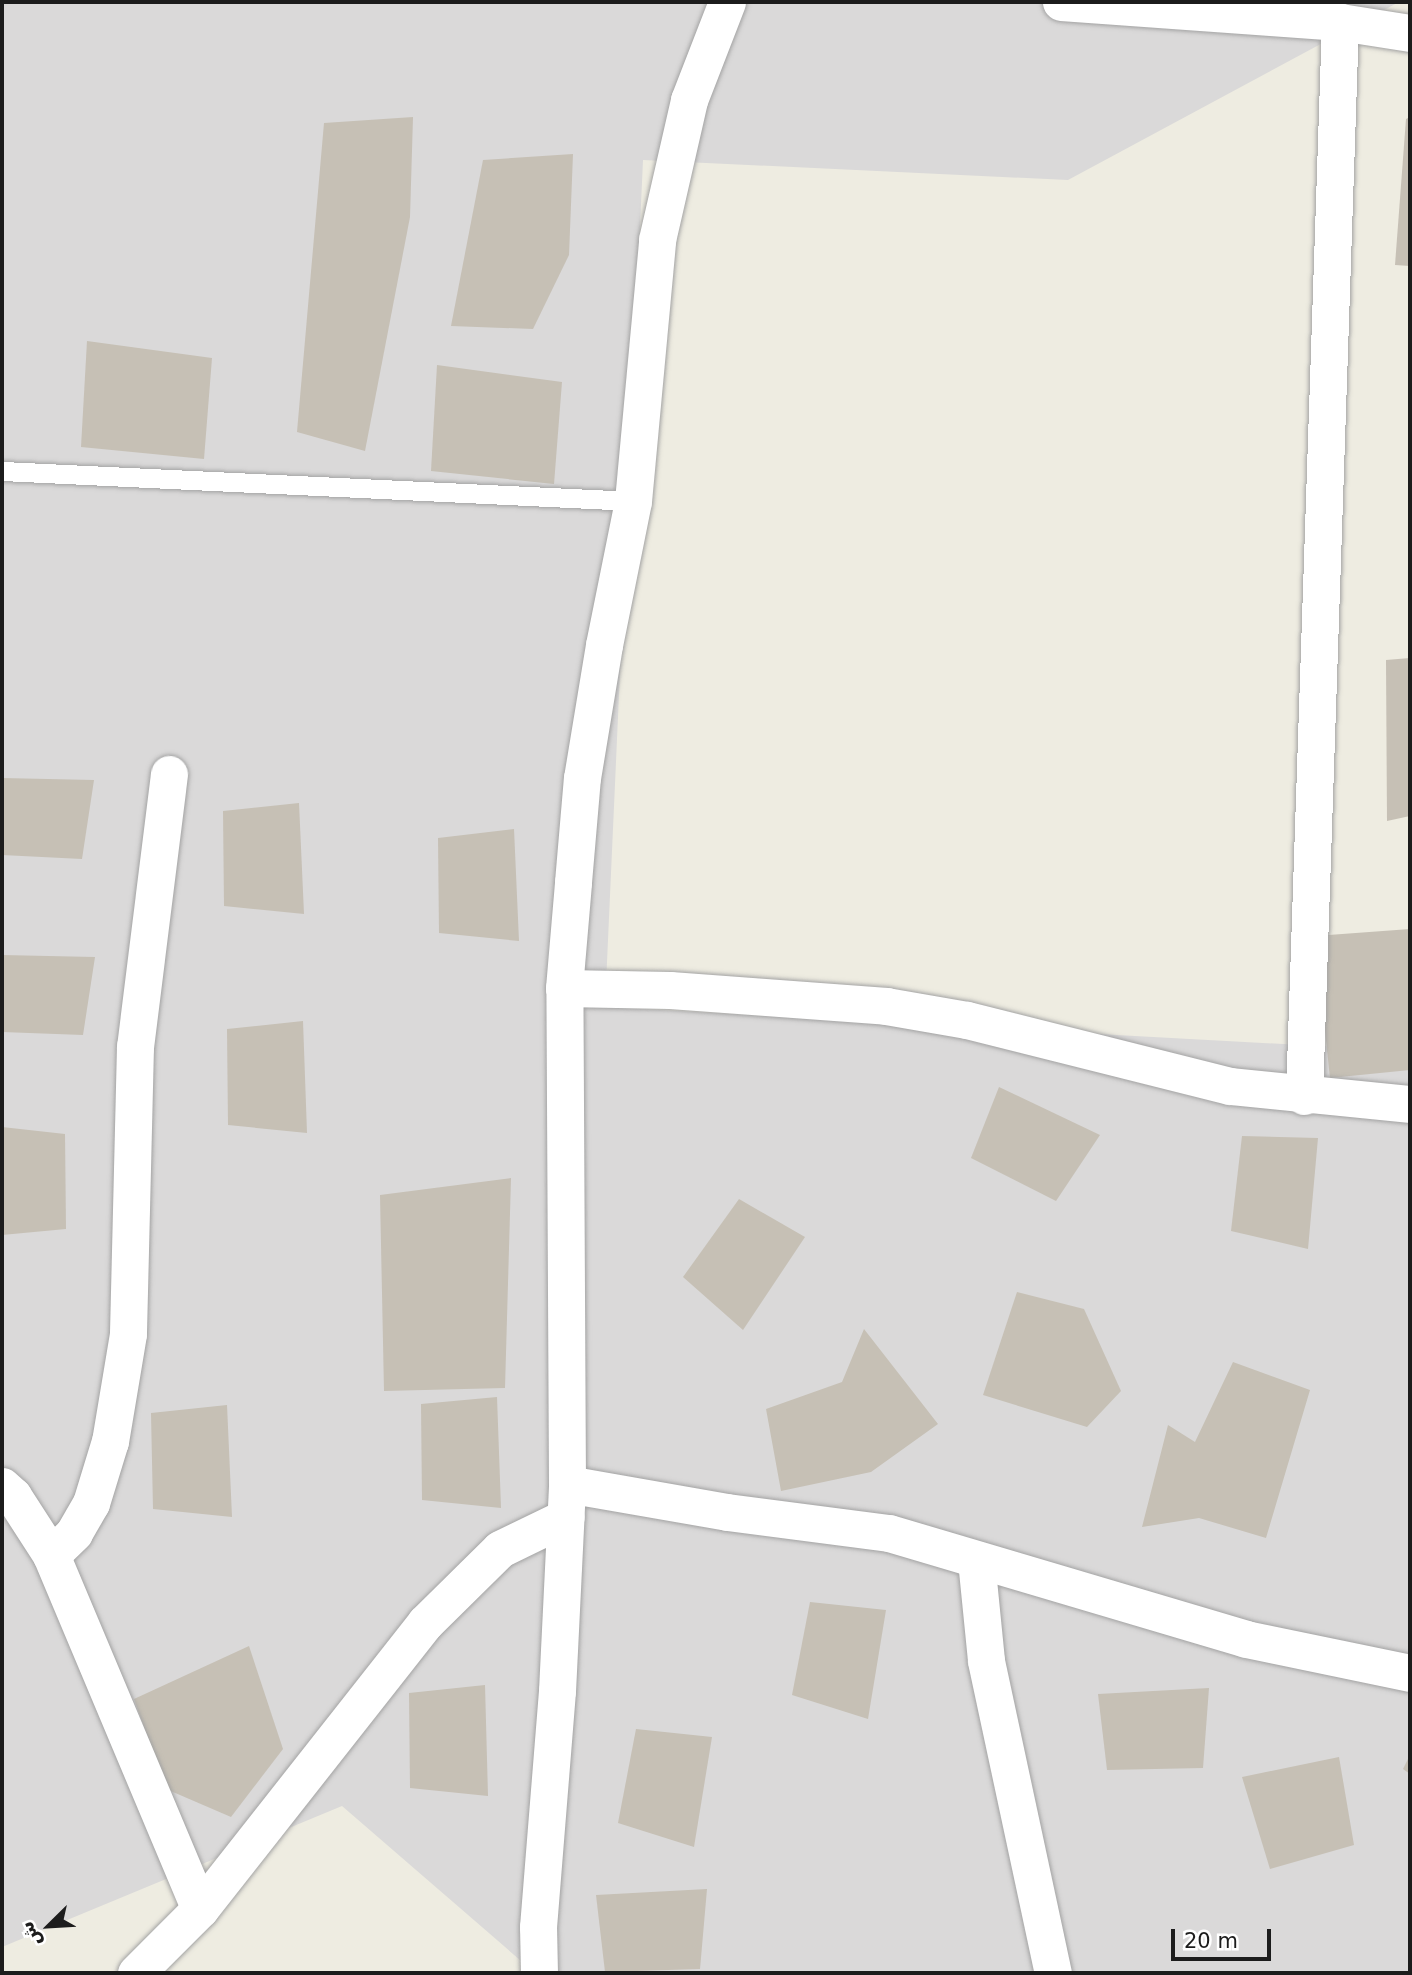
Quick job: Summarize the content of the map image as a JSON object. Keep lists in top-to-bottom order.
{
  "scale_bar": "20 m",
  "north": "bottom left"
}
